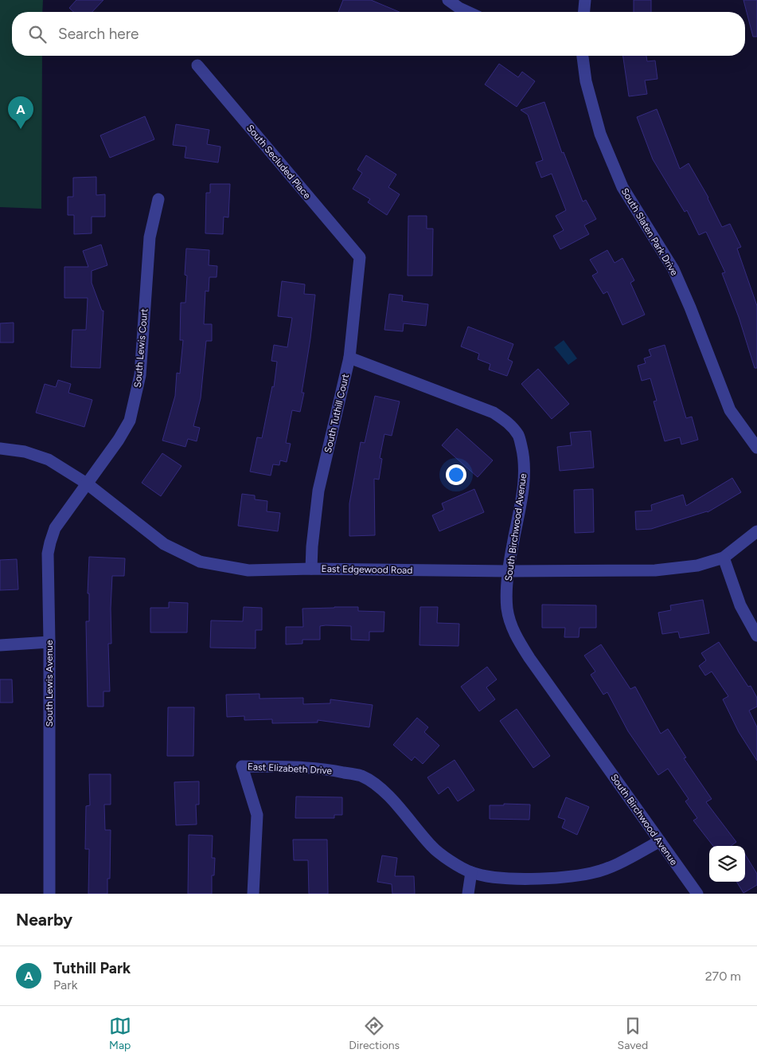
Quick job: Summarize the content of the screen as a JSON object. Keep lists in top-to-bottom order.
{
  "streets": {
    "street": [
      "South Secluded Place",
      "South Slaten Park Drive",
      "South Lewis Court",
      "South Tuthill Court",
      "South Birchwood Avenue",
      "East Edgewood Road",
      "South Lewis Avenue",
      "East Elizabeth Drive"
    ]
  },
  "crossings": [
    ["South Secluded Place", "South Tuthill Court"],
    ["South Lewis Court", "East Edgewood Road"],
    ["South Lewis Court", "South Lewis Avenue"],
    ["South Tuthill Court", "South Birchwood Avenue"],
    ["South Tuthill Court", "East Edgewood Road"],
    ["South Birchwood Avenue", "East Edgewood Road"],
    ["South Birchwood Avenue", "East Elizabeth Drive"],
    ["East Edgewood Road", "South Lewis Avenue"]
  ],
  "page": {
    "search": "Search here",
    "pins": "A",
    "heading": "Nearby",
    "list": [
      {
        "mark": "A",
        "name": "Tuthill Park",
        "note": "Park",
        "value": "270 m"
      }
    ],
    "nav": ["Map", "Directions", "Saved"]
  }
}
